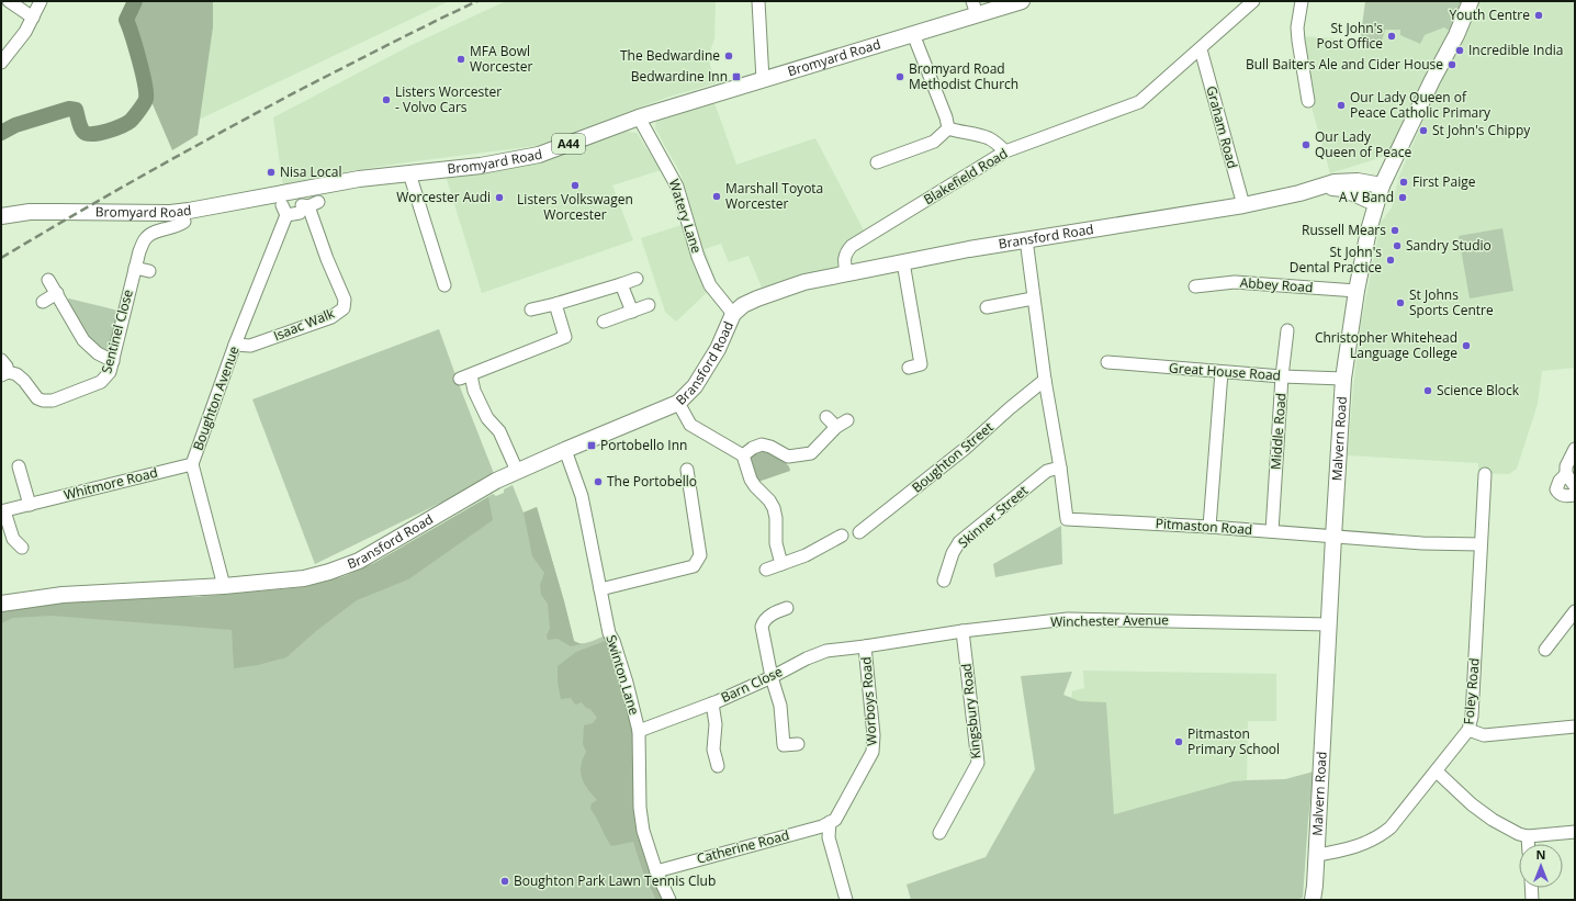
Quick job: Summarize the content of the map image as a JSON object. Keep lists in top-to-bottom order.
{
  "streets": {
    "main road": [
      "Bromyard Road",
      "A44",
      "Bransford Road",
      "Malvern Road"
    ],
    "street": [
      "Graham Road",
      "Blakefield Road",
      "Watery Lane",
      "Abbey Road",
      "Isaac Walk",
      "Sentinel Close",
      "Great House Road",
      "Boughton Avenue",
      "Middle Road",
      "Boughton Street",
      "Whitmore Road",
      "Skinner Street",
      "Pitmaston Road",
      "Winchester Avenue",
      "Swinton Lane",
      "Barn Close",
      "Foley Road",
      "Worboys Road",
      "Kingsbury Road",
      "Catherine Road"
    ]
  },
  "crossings": [
    ["Bromyard Road", "Watery Lane"],
    ["Bromyard Road", "Sentinel Close"],
    ["Graham Road", "Blakefield Road"],
    ["Graham Road", "Bransford Road"],
    ["Blakefield Road", "Bransford Road"],
    ["Watery Lane", "Bransford Road"],
    ["Bransford Road", "Boughton Avenue"],
    ["Bransford Road", "Malvern Road"],
    ["Bransford Road", "Swinton Lane"],
    ["Abbey Road", "Malvern Road"],
    ["Isaac Walk", "Boughton Avenue"],
    ["Great House Road", "Middle Road"],
    ["Great House Road", "Malvern Road"],
    ["Boughton Avenue", "Whitmore Road"],
    ["Middle Road", "Pitmaston Road"],
    ["Malvern Road", "Pitmaston Road"],
    ["Malvern Road", "Winchester Avenue"],
    ["Malvern Road", "Foley Road"],
    ["Skinner Street", "Pitmaston Road"],
    ["Pitmaston Road", "Foley Road"],
    ["Winchester Avenue", "Barn Close"],
    ["Winchester Avenue", "Worboys Road"],
    ["Winchester Avenue", "Kingsbury Road"],
    ["Swinton Lane", "Barn Close"],
    ["Swinton Lane", "Catherine Road"],
    ["Barn Close", "Worboys Road"],
    ["Worboys Road", "Catherine Road"]
  ],
  "places": {
    "other": [
      "Youth Centre",
      "St John's Post Office",
      "Incredible India",
      "The Bedwardine",
      "MFA Bowl Worcester",
      "Bull Baiters Ale and Cider House",
      "Bromyard Road Methodist Church",
      "Listers Worcester - Volvo Cars",
      "Our Lady Queen of Peace Catholic Primary",
      "St John's Chippy",
      "Our Lady Queen of Peace",
      "Nisa Local",
      "First Paige",
      "Listers Volkswagen Worcester",
      "Marshall Toyota Worcester",
      "Worcester Audi",
      "A V Band",
      "Russell Mears",
      "Sandry Studio",
      "St John's Dental Practice",
      "St Johns Sports Centre",
      "Christopher Whitehead Language College",
      "Science Block",
      "The Portobello",
      "Pitmaston Primary School",
      "Boughton Park Lawn Tennis Club"
    ],
    "transit": ["Bedwardine Inn", "Portobello Inn"]
  },
  "north": "top"
}
